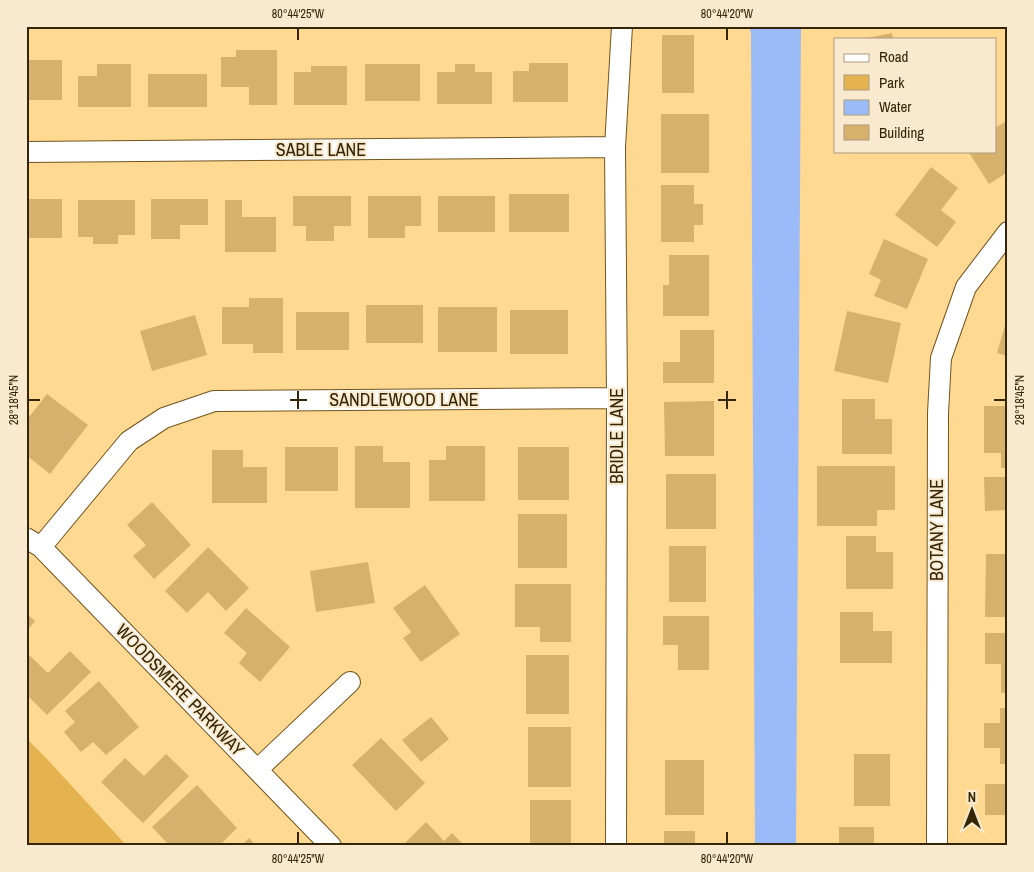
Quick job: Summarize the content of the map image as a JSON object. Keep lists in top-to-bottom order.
{
  "streets": {
    "street": [
      "SABLE LANE",
      "SANDLEWOOD LANE",
      "BRIDLE LANE",
      "BOTANY LANE",
      "WOODSMERE PARKWAY"
    ]
  },
  "crossings": [
    ["SABLE LANE", "BRIDLE LANE"],
    ["SANDLEWOOD LANE", "BRIDLE LANE"],
    ["SANDLEWOOD LANE", "WOODSMERE PARKWAY"]
  ],
  "legend": [
    "Road",
    "Park",
    "Water",
    "Building"
  ],
  "north": "top",
  "coordinates": ["80°44'25\"W", "80°44'20\"W", "28°18'45\"N"]
}
